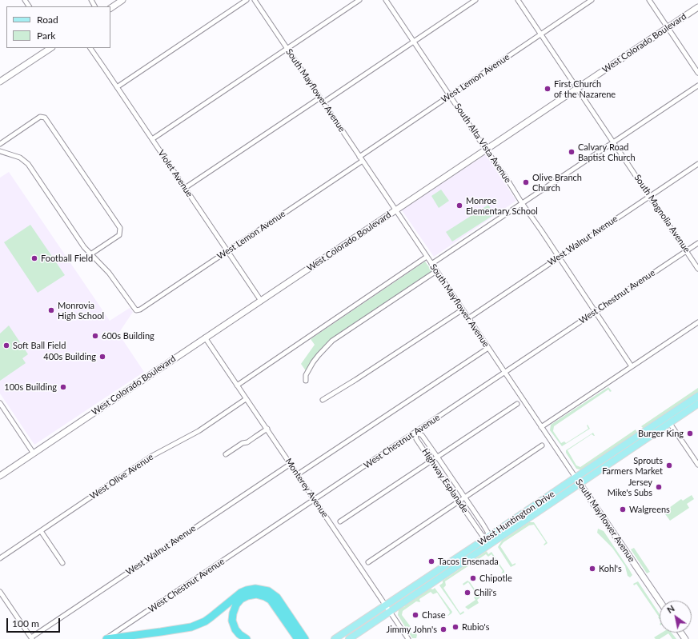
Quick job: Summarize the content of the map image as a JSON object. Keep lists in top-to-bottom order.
{
  "streets": {
    "main road": ["West Huntington Drive"],
    "street": [
      "West Colorado Boulevard",
      "West Lemon Avenue",
      "South Mayflower Avenue",
      "South Alta Vista Avenue",
      "Violet Avenue",
      "South Magnolia Avenue",
      "West Walnut Avenue",
      "West Chestnut Avenue",
      "West Olive Avenue",
      "Highway Esplanade",
      "Monterey Avenue"
    ]
  },
  "crossings": [
    ["West Colorado Boulevard", "South Mayflower Avenue"],
    ["West Colorado Boulevard", "South Alta Vista Avenue"],
    ["West Colorado Boulevard", "Violet Avenue"],
    ["West Colorado Boulevard", "South Magnolia Avenue"],
    ["West Colorado Boulevard", "Monterey Avenue"],
    ["West Lemon Avenue", "South Mayflower Avenue"],
    ["West Lemon Avenue", "South Alta Vista Avenue"],
    ["West Lemon Avenue", "Violet Avenue"],
    ["West Lemon Avenue", "South Magnolia Avenue"],
    ["South Mayflower Avenue", "West Walnut Avenue"],
    ["South Mayflower Avenue", "West Chestnut Avenue"],
    ["South Mayflower Avenue", "West Huntington Drive"],
    ["South Alta Vista Avenue", "West Walnut Avenue"],
    ["South Alta Vista Avenue", "West Chestnut Avenue"],
    ["South Magnolia Avenue", "West Walnut Avenue"],
    ["South Magnolia Avenue", "West Chestnut Avenue"],
    ["West Walnut Avenue", "Monterey Avenue"],
    ["West Chestnut Avenue", "Highway Esplanade"],
    ["West Chestnut Avenue", "Monterey Avenue"],
    ["West Olive Avenue", "Monterey Avenue"],
    ["Highway Esplanade", "West Huntington Drive"],
    ["Monterey Avenue", "West Huntington Drive"]
  ],
  "places": [
    "First Church of the Nazarene",
    "Calvary Road Baptist Church",
    "Olive Branch Church",
    "Monroe Elementary School",
    "Football Field",
    "Monrovia High School",
    "600s Building",
    "Soft Ball Field",
    "400s Building",
    "100s Building",
    "Burger King",
    "Sprouts Farmers Market",
    "Jersey Mike's Subs",
    "Walgreens",
    "Tacos Ensenada",
    "Kohl's",
    "Chipotle",
    "Chili's",
    "Chase",
    "Rubio's",
    "Jimmy John's"
  ],
  "legend": ["Road", "Park"],
  "scale_bar": "100 m",
  "north": "top left"
}
